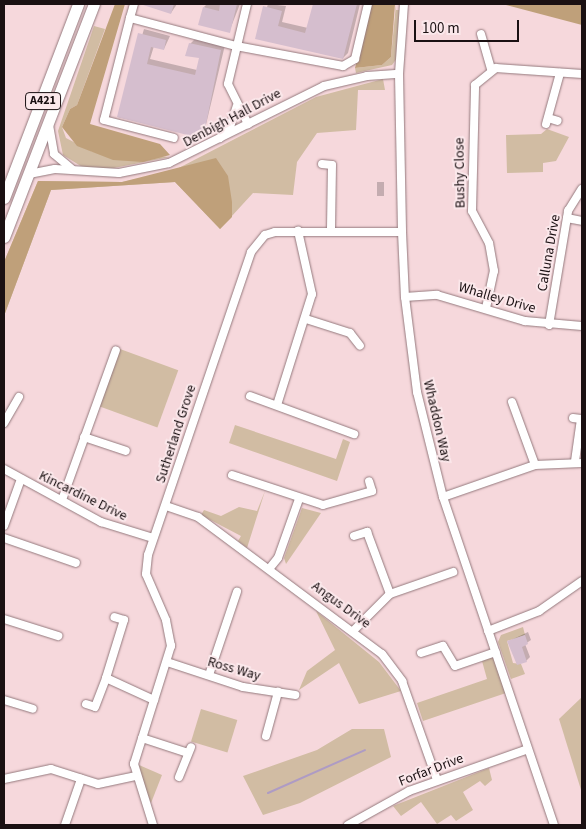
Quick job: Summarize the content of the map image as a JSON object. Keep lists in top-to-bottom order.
{
  "streets": {
    "highway": ["A421"],
    "street": [
      "Denbigh Hall Drive",
      "Bushy Close",
      "Calluna Drive",
      "Whalley Drive",
      "Whaddon Way",
      "Sutherland Grove",
      "Kincardine Drive",
      "Angus Drive",
      "Ross Way",
      "Forfar Drive"
    ]
  },
  "crossings": [
    ["A421", "Denbigh Hall Drive"],
    ["Denbigh Hall Drive", "Whaddon Way"],
    ["Bushy Close", "Whalley Drive"],
    ["Calluna Drive", "Whalley Drive"],
    ["Whalley Drive", "Whaddon Way"],
    ["Whaddon Way", "Sutherland Grove"],
    ["Whaddon Way", "Forfar Drive"],
    ["Sutherland Grove", "Kincardine Drive"],
    ["Sutherland Grove", "Angus Drive"],
    ["Sutherland Grove", "Ross Way"],
    ["Angus Drive", "Forfar Drive"]
  ],
  "scale_bar": "100 m"
}
